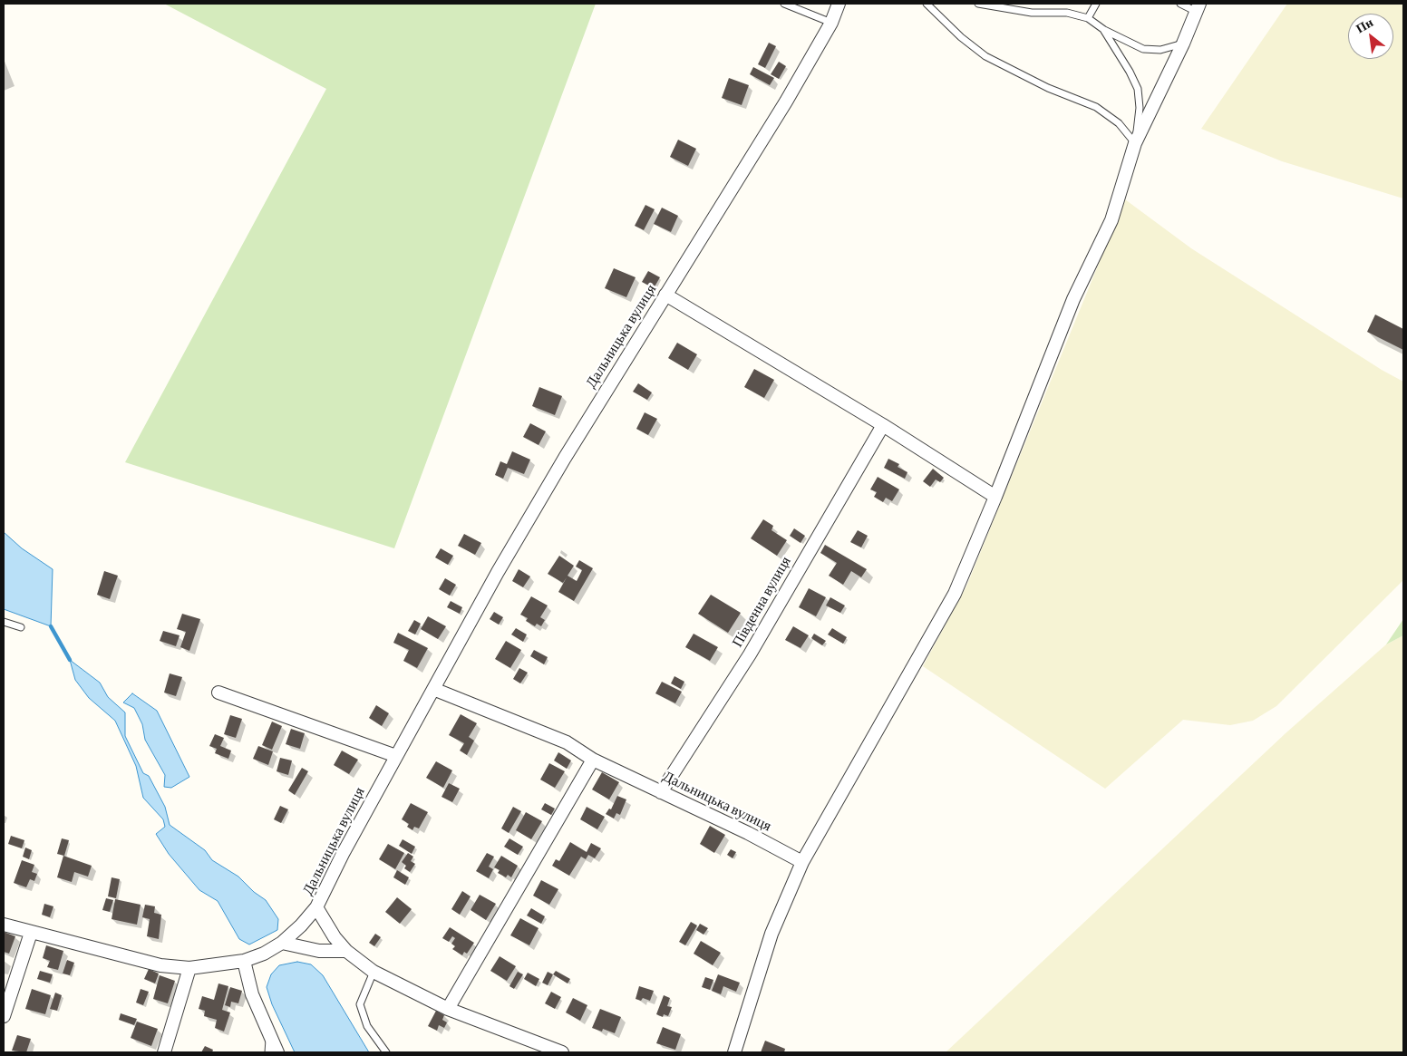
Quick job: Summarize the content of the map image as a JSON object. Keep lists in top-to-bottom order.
{
  "streets": {
    "street": ["Дальницька вулиця", "Південна вулиця"]
  },
  "crossings": [
    ["Дальницька вулиця", "Південна вулиця"]
  ],
  "north": "top left"
}
